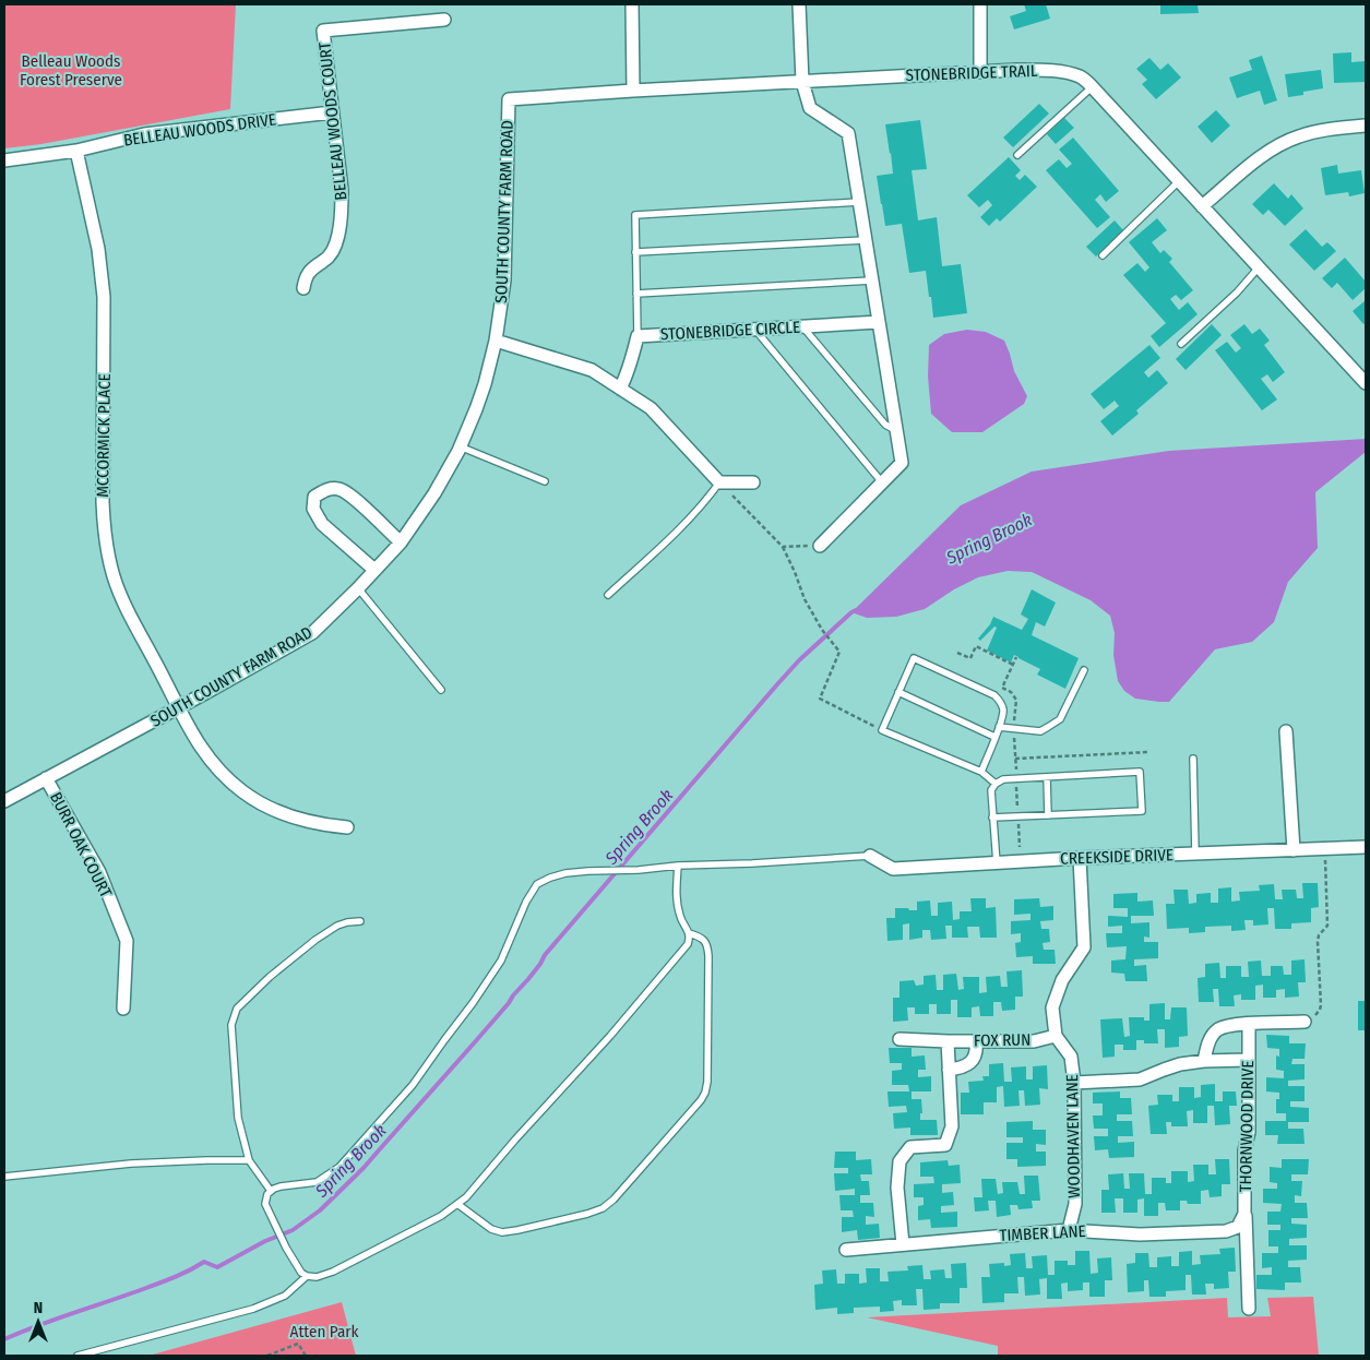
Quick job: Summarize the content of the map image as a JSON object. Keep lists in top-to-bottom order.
{
  "streets": {
    "street": [
      "STONEBRIDGE TRAIL",
      "BELLEAU WOODS COURT",
      "BELLEAU WOODS DRIVE",
      "SOUTH COUNTY FARM ROAD",
      "STONEBRIDGE CIRCLE",
      "MCCORMICK PLACE",
      "BURR OAK COURT",
      "CREEKSIDE DRIVE",
      "FOX RUN",
      "THORNWOOD DRIVE",
      "WOODHAVEN LANE",
      "TIMBER LANE"
    ]
  },
  "crossings": [
    ["STONEBRIDGE TRAIL", "SOUTH COUNTY FARM ROAD"],
    ["BELLEAU WOODS COURT", "BELLEAU WOODS DRIVE"],
    ["BELLEAU WOODS DRIVE", "MCCORMICK PLACE"],
    ["SOUTH COUNTY FARM ROAD", "MCCORMICK PLACE"],
    ["SOUTH COUNTY FARM ROAD", "BURR OAK COURT"],
    ["CREEKSIDE DRIVE", "WOODHAVEN LANE"],
    ["FOX RUN", "WOODHAVEN LANE"],
    ["THORNWOOD DRIVE", "TIMBER LANE"],
    ["WOODHAVEN LANE", "TIMBER LANE"]
  ],
  "water": ["Spring Brook"],
  "parks": ["Belleau Woods Forest Preserve", "Atten Park"],
  "north": "top"
}
